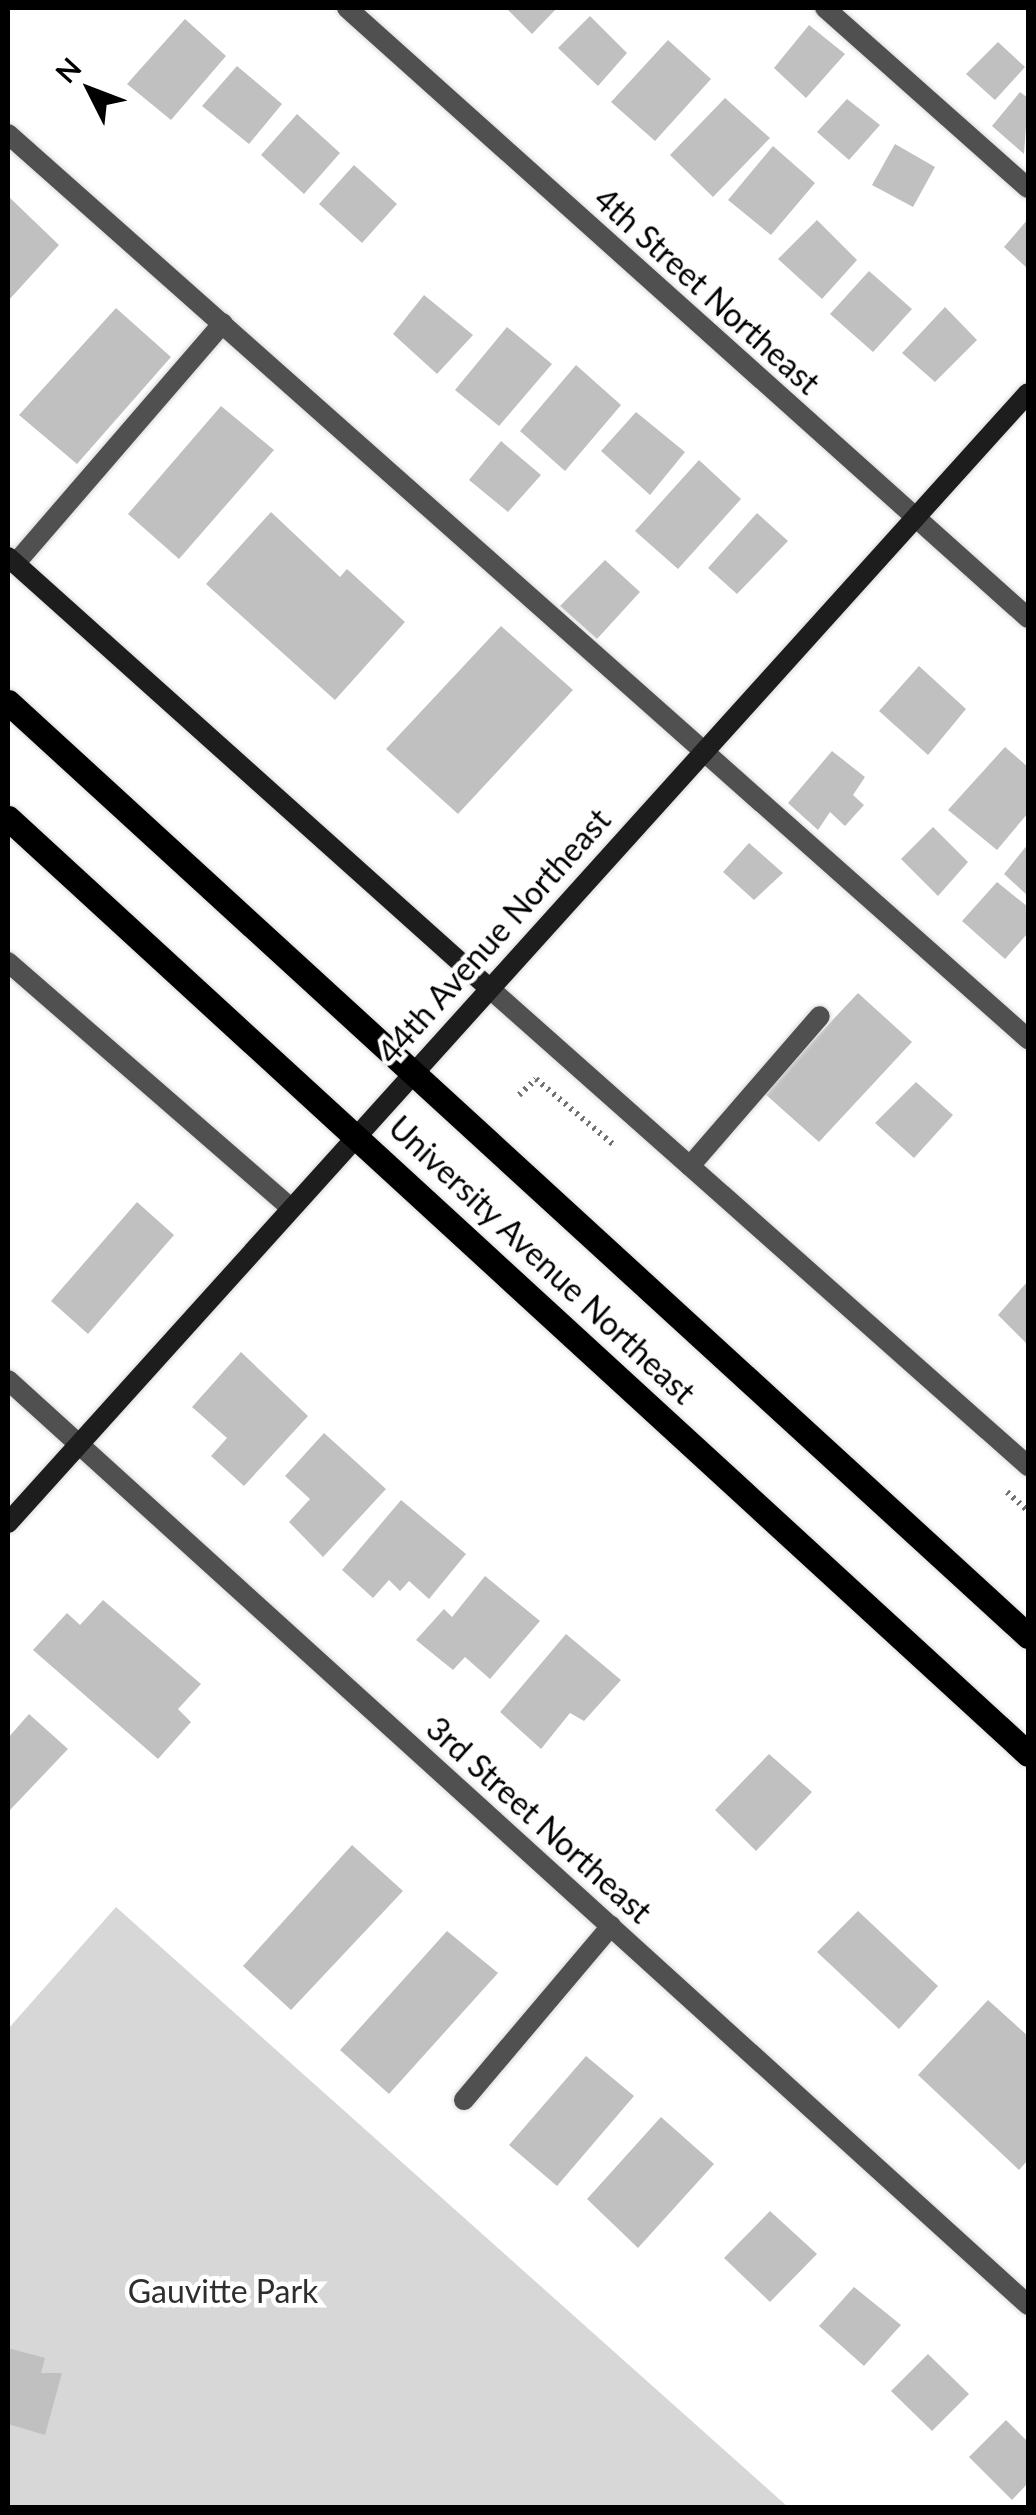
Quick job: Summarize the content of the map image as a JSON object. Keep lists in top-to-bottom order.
{
  "streets": {
    "main road": ["University Avenue Northeast"],
    "street": ["4th Street Northeast", "44th Avenue Northeast", "3rd Street Northeast"]
  },
  "crossings": [
    ["4th Street Northeast", "44th Avenue Northeast"],
    ["44th Avenue Northeast", "University Avenue Northeast"],
    ["44th Avenue Northeast", "3rd Street Northeast"]
  ],
  "parks": ["Gauvitte Park"],
  "north": "top left"
}
